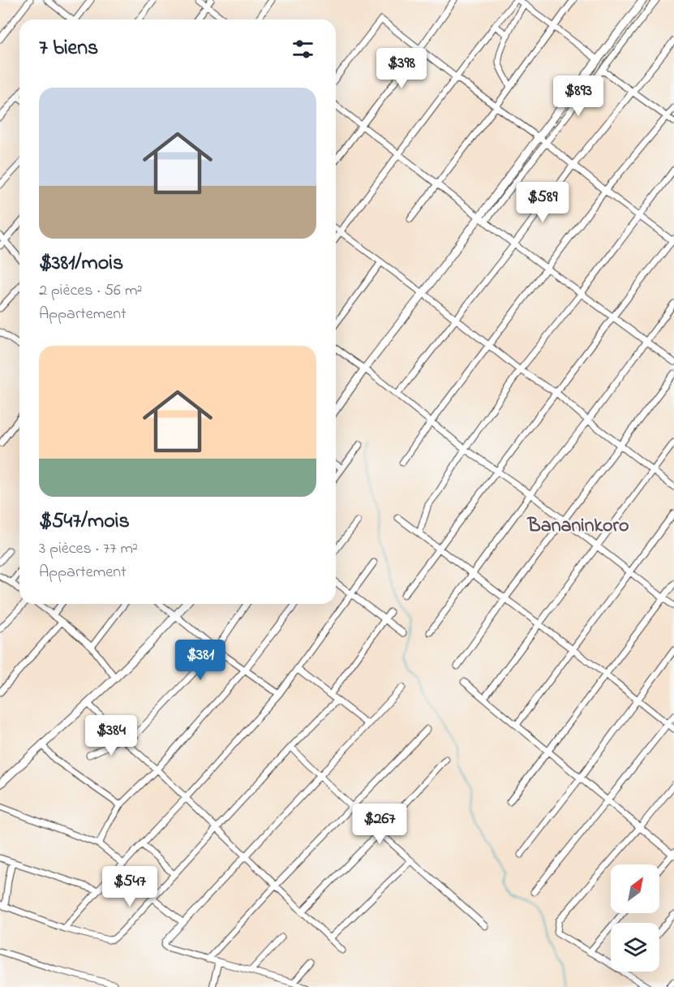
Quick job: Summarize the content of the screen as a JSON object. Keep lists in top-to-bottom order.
{
  "districts": ["Bananinkoro"],
  "north": "top right",
  "page": {
    "heading": "7 biens",
    "price": [
      "$398",
      "$893",
      "$589",
      "$381",
      "$384",
      "$267",
      "$547"
    ],
    "list": [
      {
        "name": "$381/mois",
        "note": "2 pièces · 56 m² · Appartement"
      },
      {
        "name": "$547/mois",
        "note": "3 pièces · 77 m² · Appartement"
      }
    ]
  }
}
